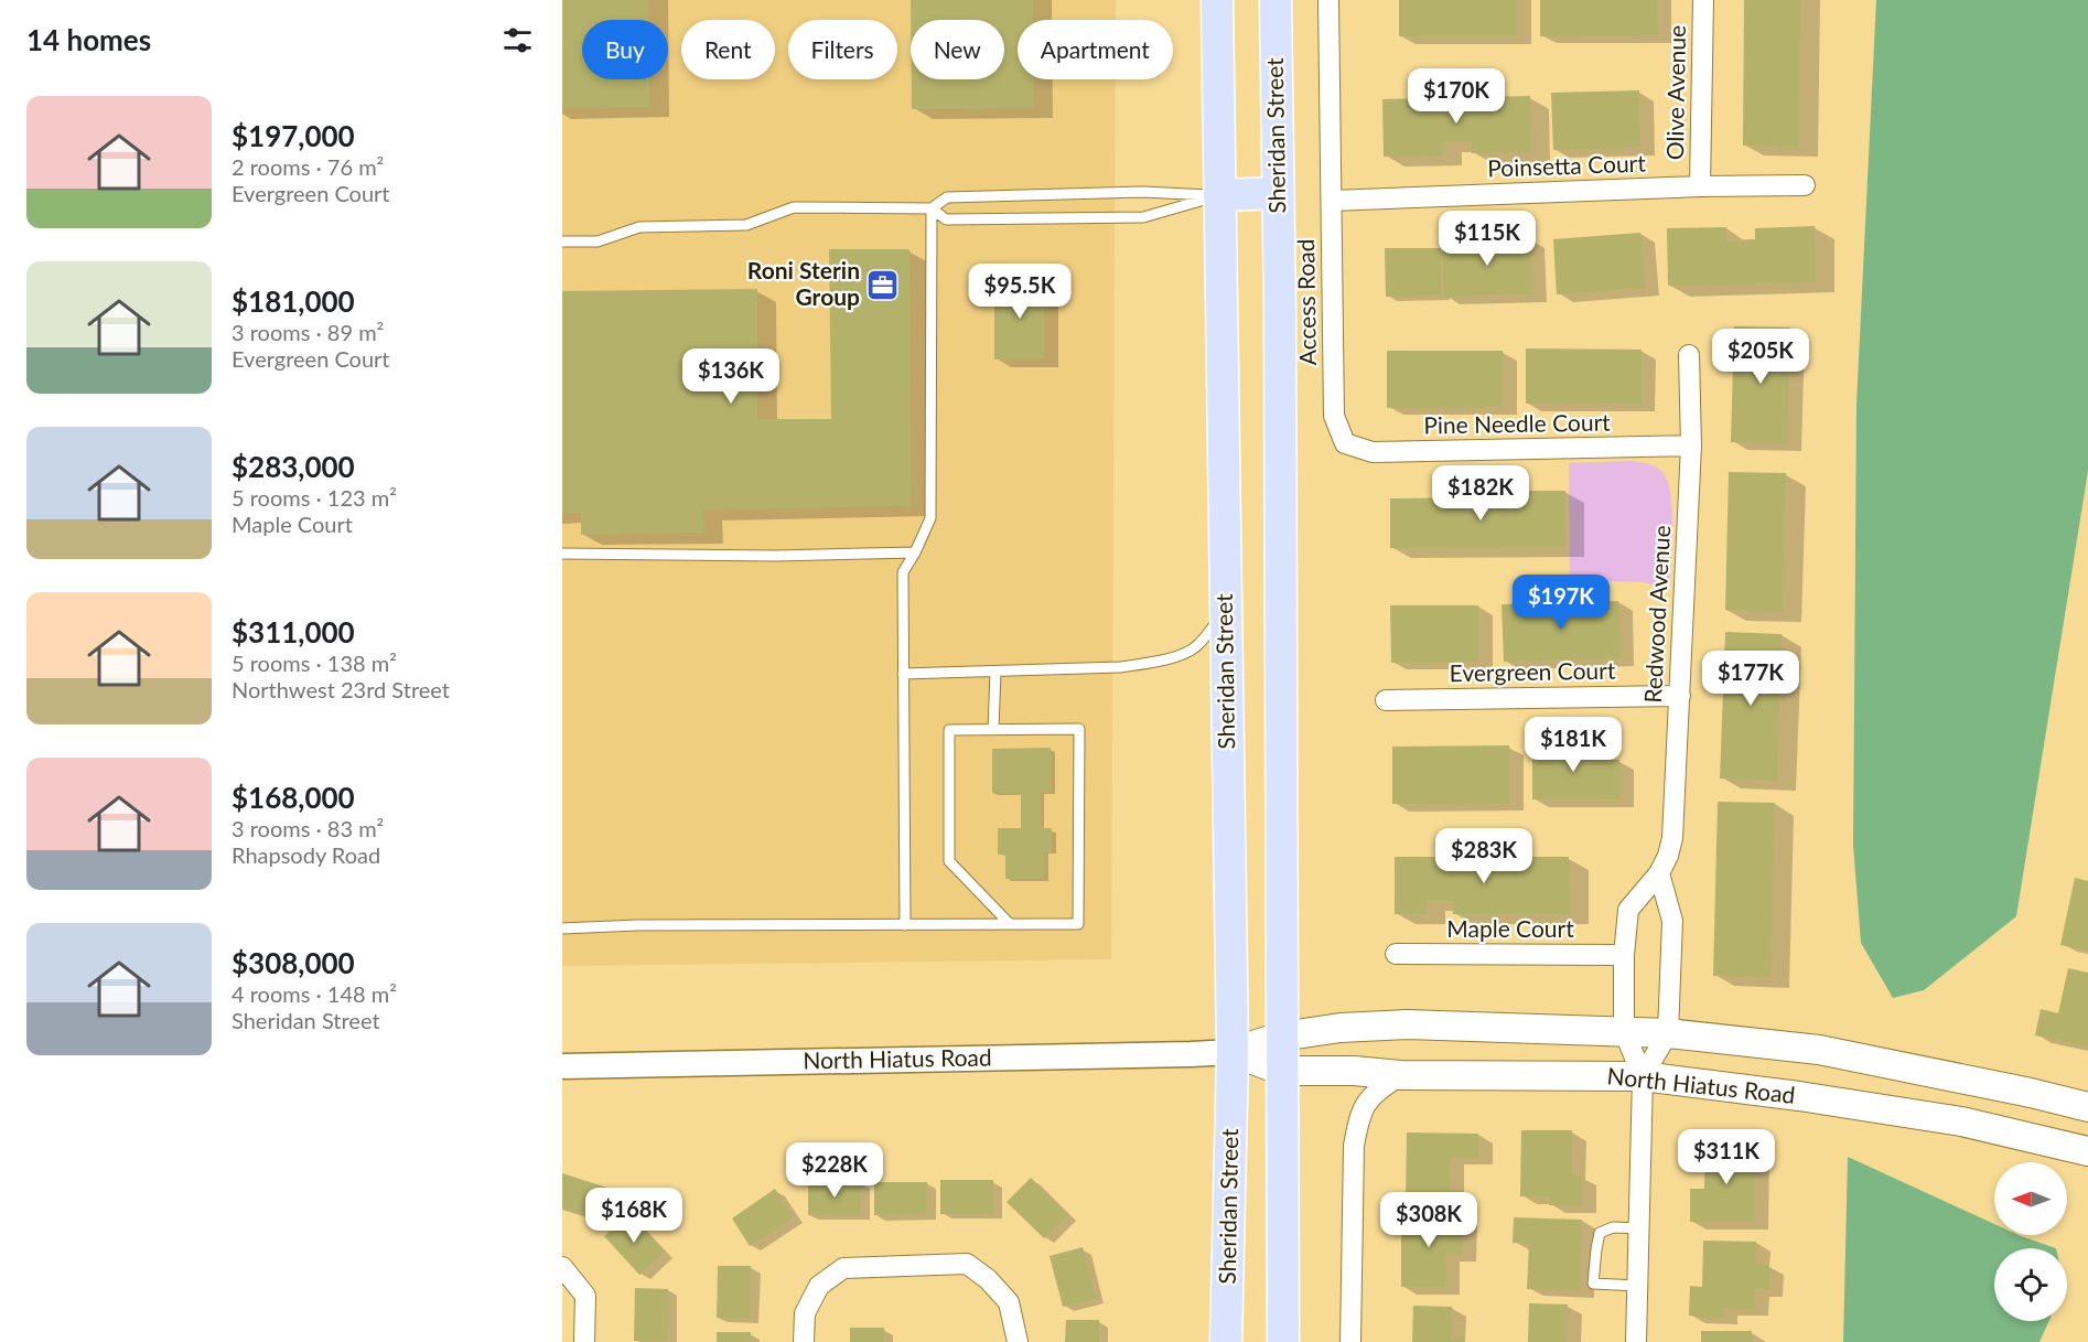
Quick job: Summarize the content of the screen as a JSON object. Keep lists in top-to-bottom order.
{
  "streets": {
    "main road": ["Sheridan Street", "North Hiatus Road"],
    "street": [
      "Olive Avenue",
      "Poinsetta Court",
      "Access Road",
      "Pine Needle Court",
      "Redwood Avenue",
      "Evergreen Court",
      "Maple Court"
    ]
  },
  "crossings": [
    ["Olive Avenue", "Poinsetta Court"],
    ["Sheridan Street", "North Hiatus Road"],
    ["Poinsetta Court", "Access Road"],
    ["Access Road", "Pine Needle Court"],
    ["Pine Needle Court", "Redwood Avenue"],
    ["Redwood Avenue", "Evergreen Court"],
    ["Redwood Avenue", "Maple Court"],
    ["Redwood Avenue", "North Hiatus Road"]
  ],
  "places": {
    "office": ["Roni Sterin Group"]
  },
  "north": "left",
  "page": {
    "heading": "14 homes",
    "chip": [
      "Buy",
      "Rent",
      "Filters",
      "New",
      "Apartment"
    ],
    "price": [
      "$170K",
      "$115K",
      "$95.5K",
      "$205K",
      "$136K",
      "$182K",
      "$197K",
      "$177K",
      "$181K",
      "$283K",
      "$311K",
      "$228K",
      "$168K",
      "$308K"
    ],
    "list": [
      {
        "name": "$197,000",
        "note": "2 rooms · 76 m² · Evergreen Court"
      },
      {
        "name": "$181,000",
        "note": "3 rooms · 89 m² · Evergreen Court"
      },
      {
        "name": "$283,000",
        "note": "5 rooms · 123 m² · Maple Court"
      },
      {
        "name": "$311,000",
        "note": "5 rooms · 138 m² · Northwest 23rd Street"
      },
      {
        "name": "$168,000",
        "note": "3 rooms · 83 m² · Rhapsody Road"
      },
      {
        "name": "$308,000",
        "note": "4 rooms · 148 m² · Sheridan Street"
      }
    ]
  }
}
